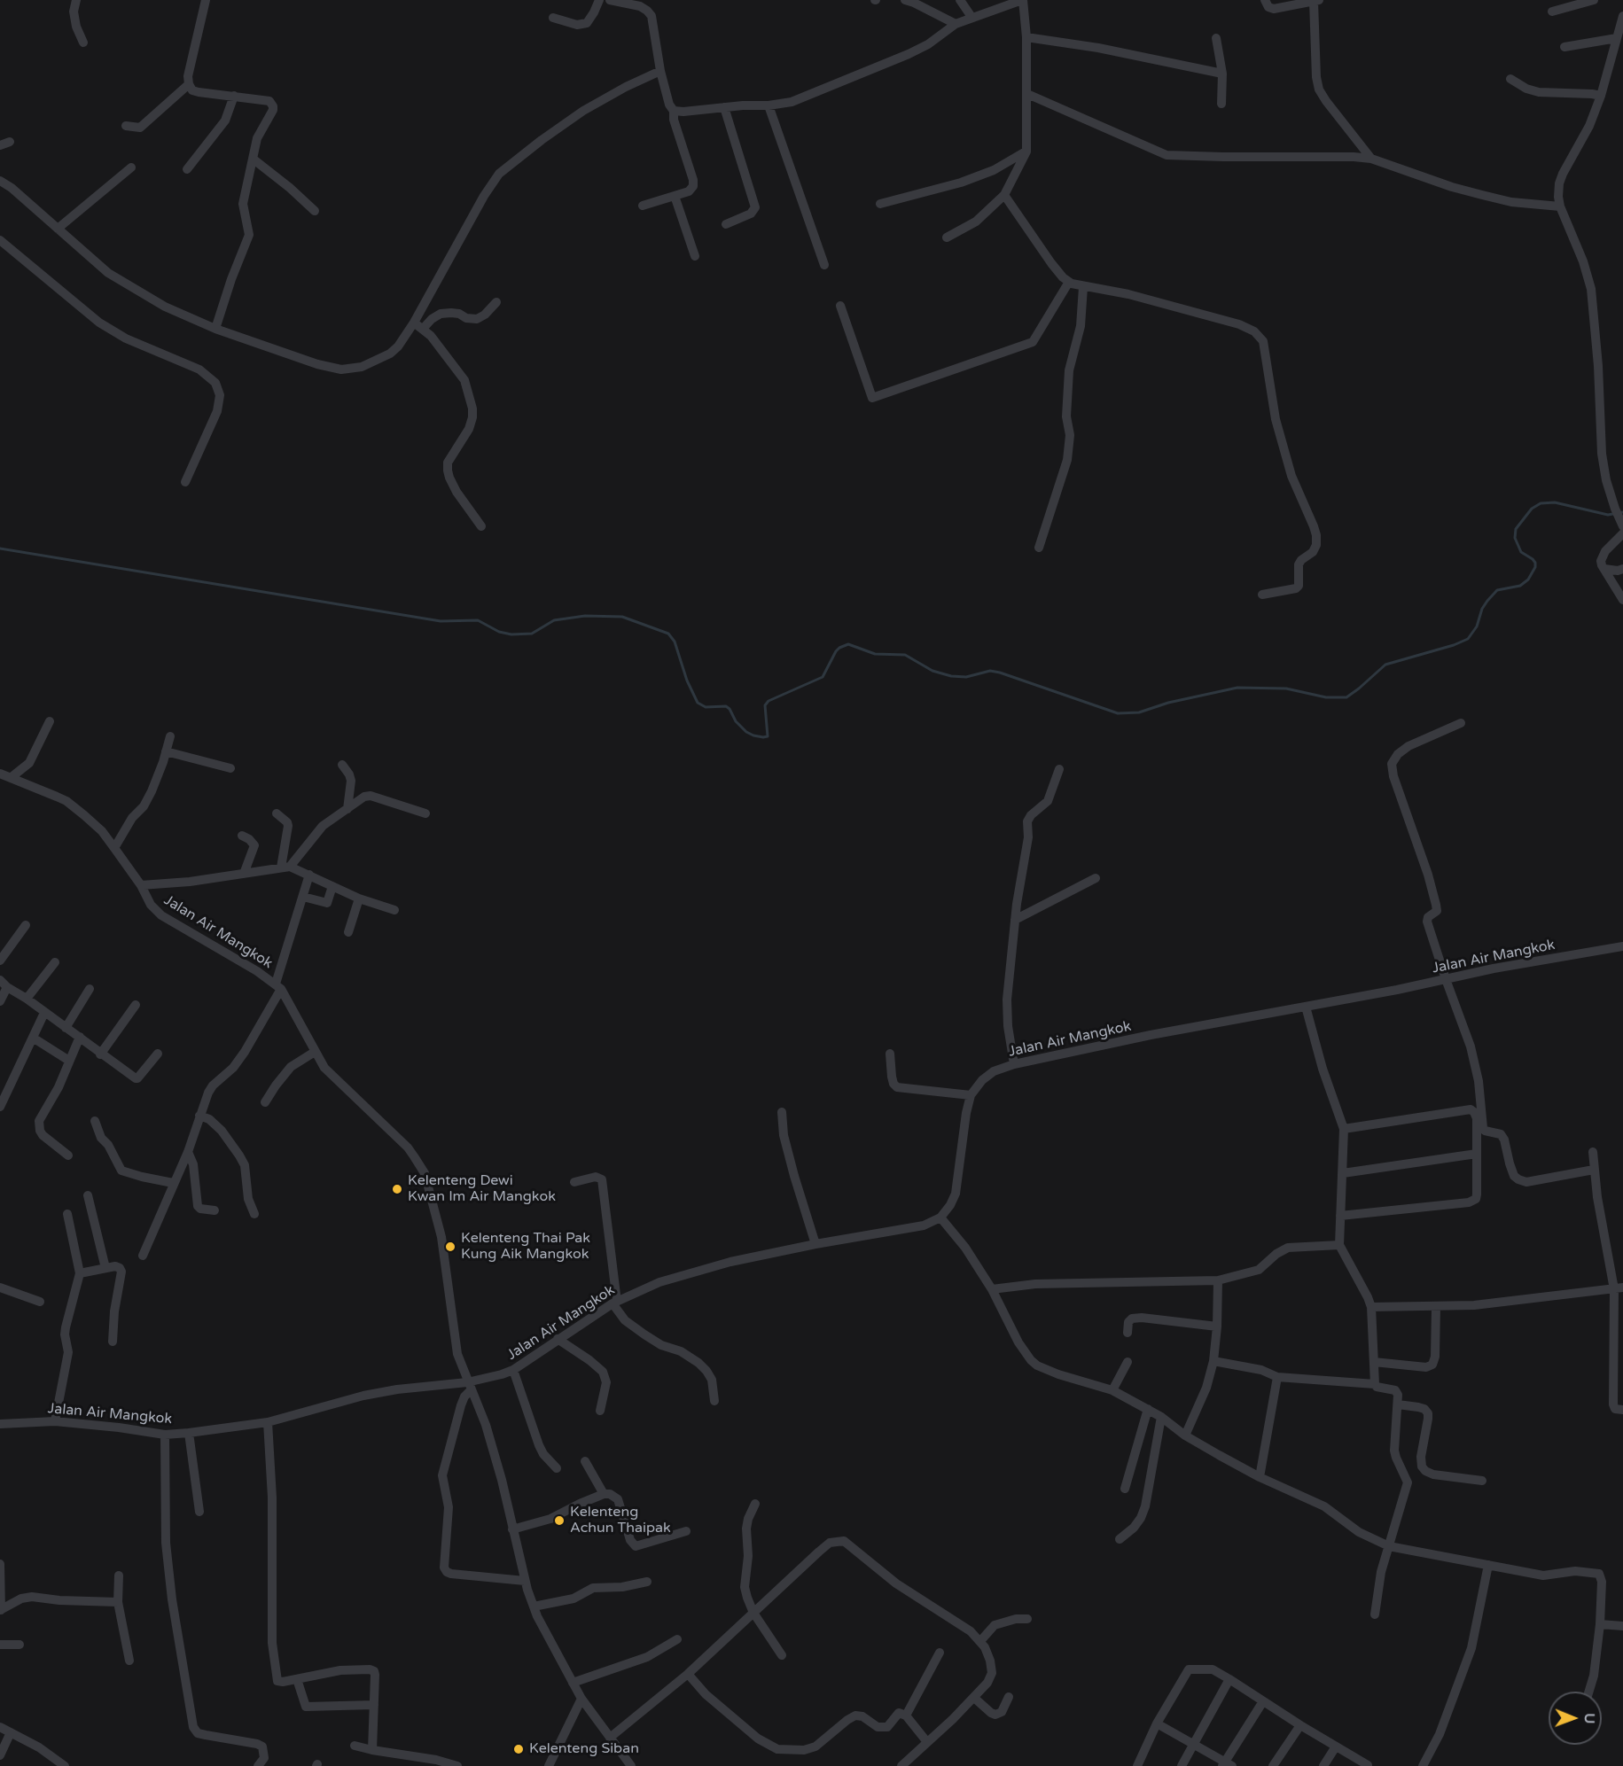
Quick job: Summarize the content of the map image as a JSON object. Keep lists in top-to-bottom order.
{
  "streets": {
    "street": ["Jalan Air Mangkok"]
  },
  "places": [
    "Kelenteng Dewi Kwan Im Air Mangkok",
    "Kelenteng Thai Pak Kung Aik Mangkok",
    "Kelenteng Achun Thaipak",
    "Kelenteng Siban"
  ],
  "north": "right"
}
